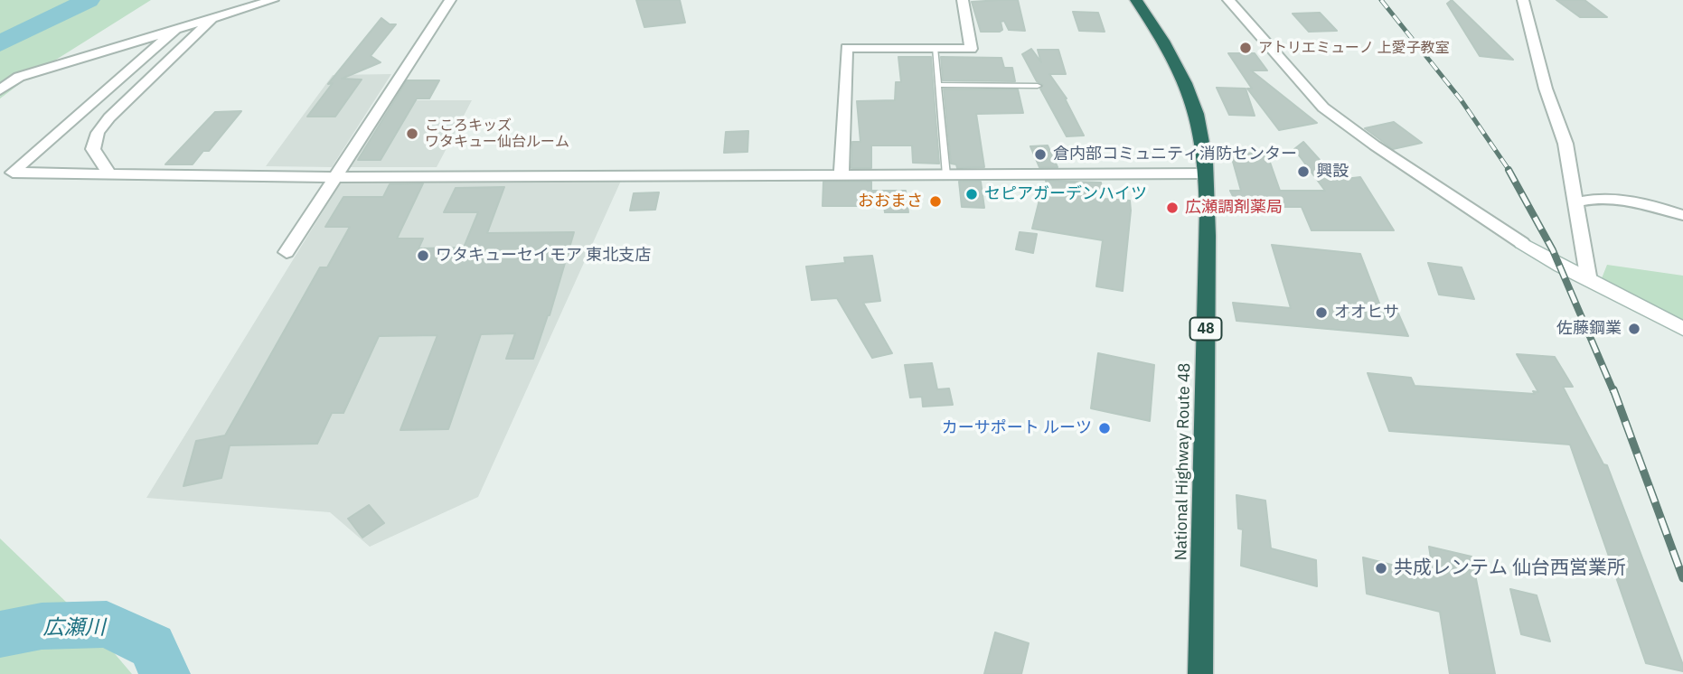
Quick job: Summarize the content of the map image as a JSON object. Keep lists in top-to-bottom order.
{
  "streets": {
    "highway": ["48", "National Highway Route 48"]
  },
  "water": ["広瀬川"],
  "places": [
    "アトリエミューノ 上愛子教室",
    "こころキッズ ワタキュー仙台ルーム",
    "倉内部コミュニティ消防センター",
    "興設",
    "セピアガーデンハイツ",
    "おおまさ",
    "広瀬調剤薬局",
    "ワタキューセイモア 東北支店",
    "オオヒサ",
    "佐藤鋼業",
    "カーサポート ルーツ",
    "共成レンテム 仙台西営業所"
  ]
}
